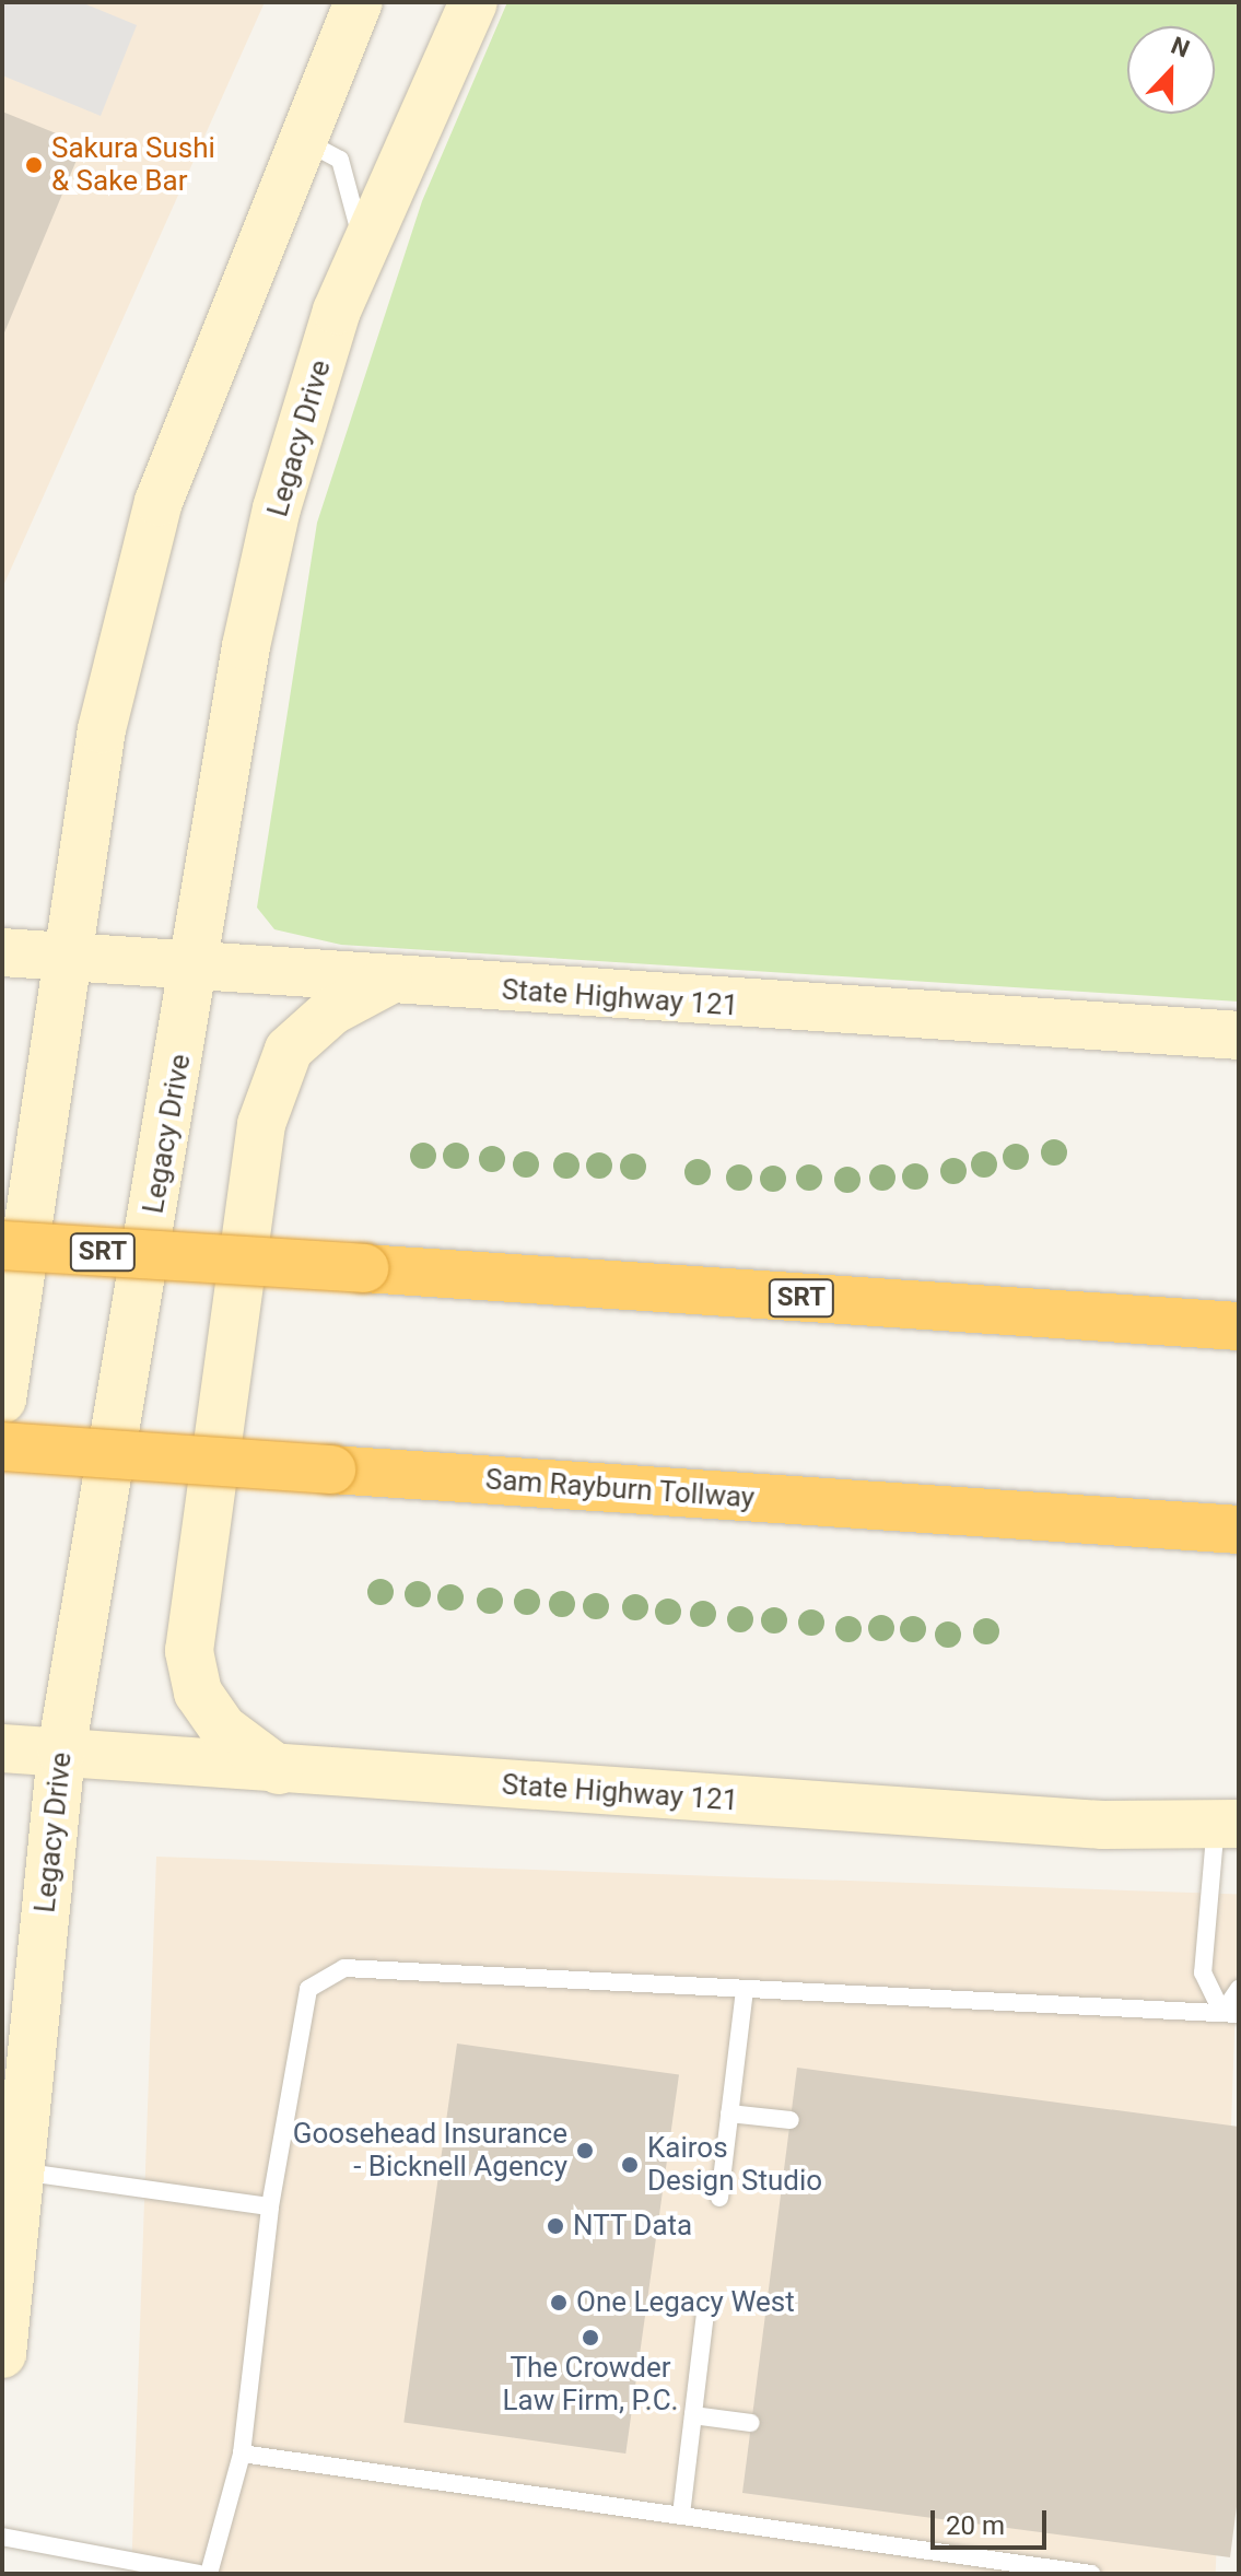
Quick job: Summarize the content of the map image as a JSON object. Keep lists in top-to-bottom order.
{
  "streets": {
    "highway": ["SRT", "Sam Rayburn Tollway"],
    "main road": ["Legacy Drive", "State Highway 121"]
  },
  "crossings": [
    ["Legacy Drive", "State Highway 121"]
  ],
  "places": [
    "Sakura Sushi & Sake Bar",
    "Goosehead Insurance - Bicknell Agency",
    "Kairos Design Studio",
    "NTT Data",
    "One Legacy West",
    "The Crowder Law Firm, P.C."
  ],
  "scale_bar": "20 m",
  "north": "top"
}
